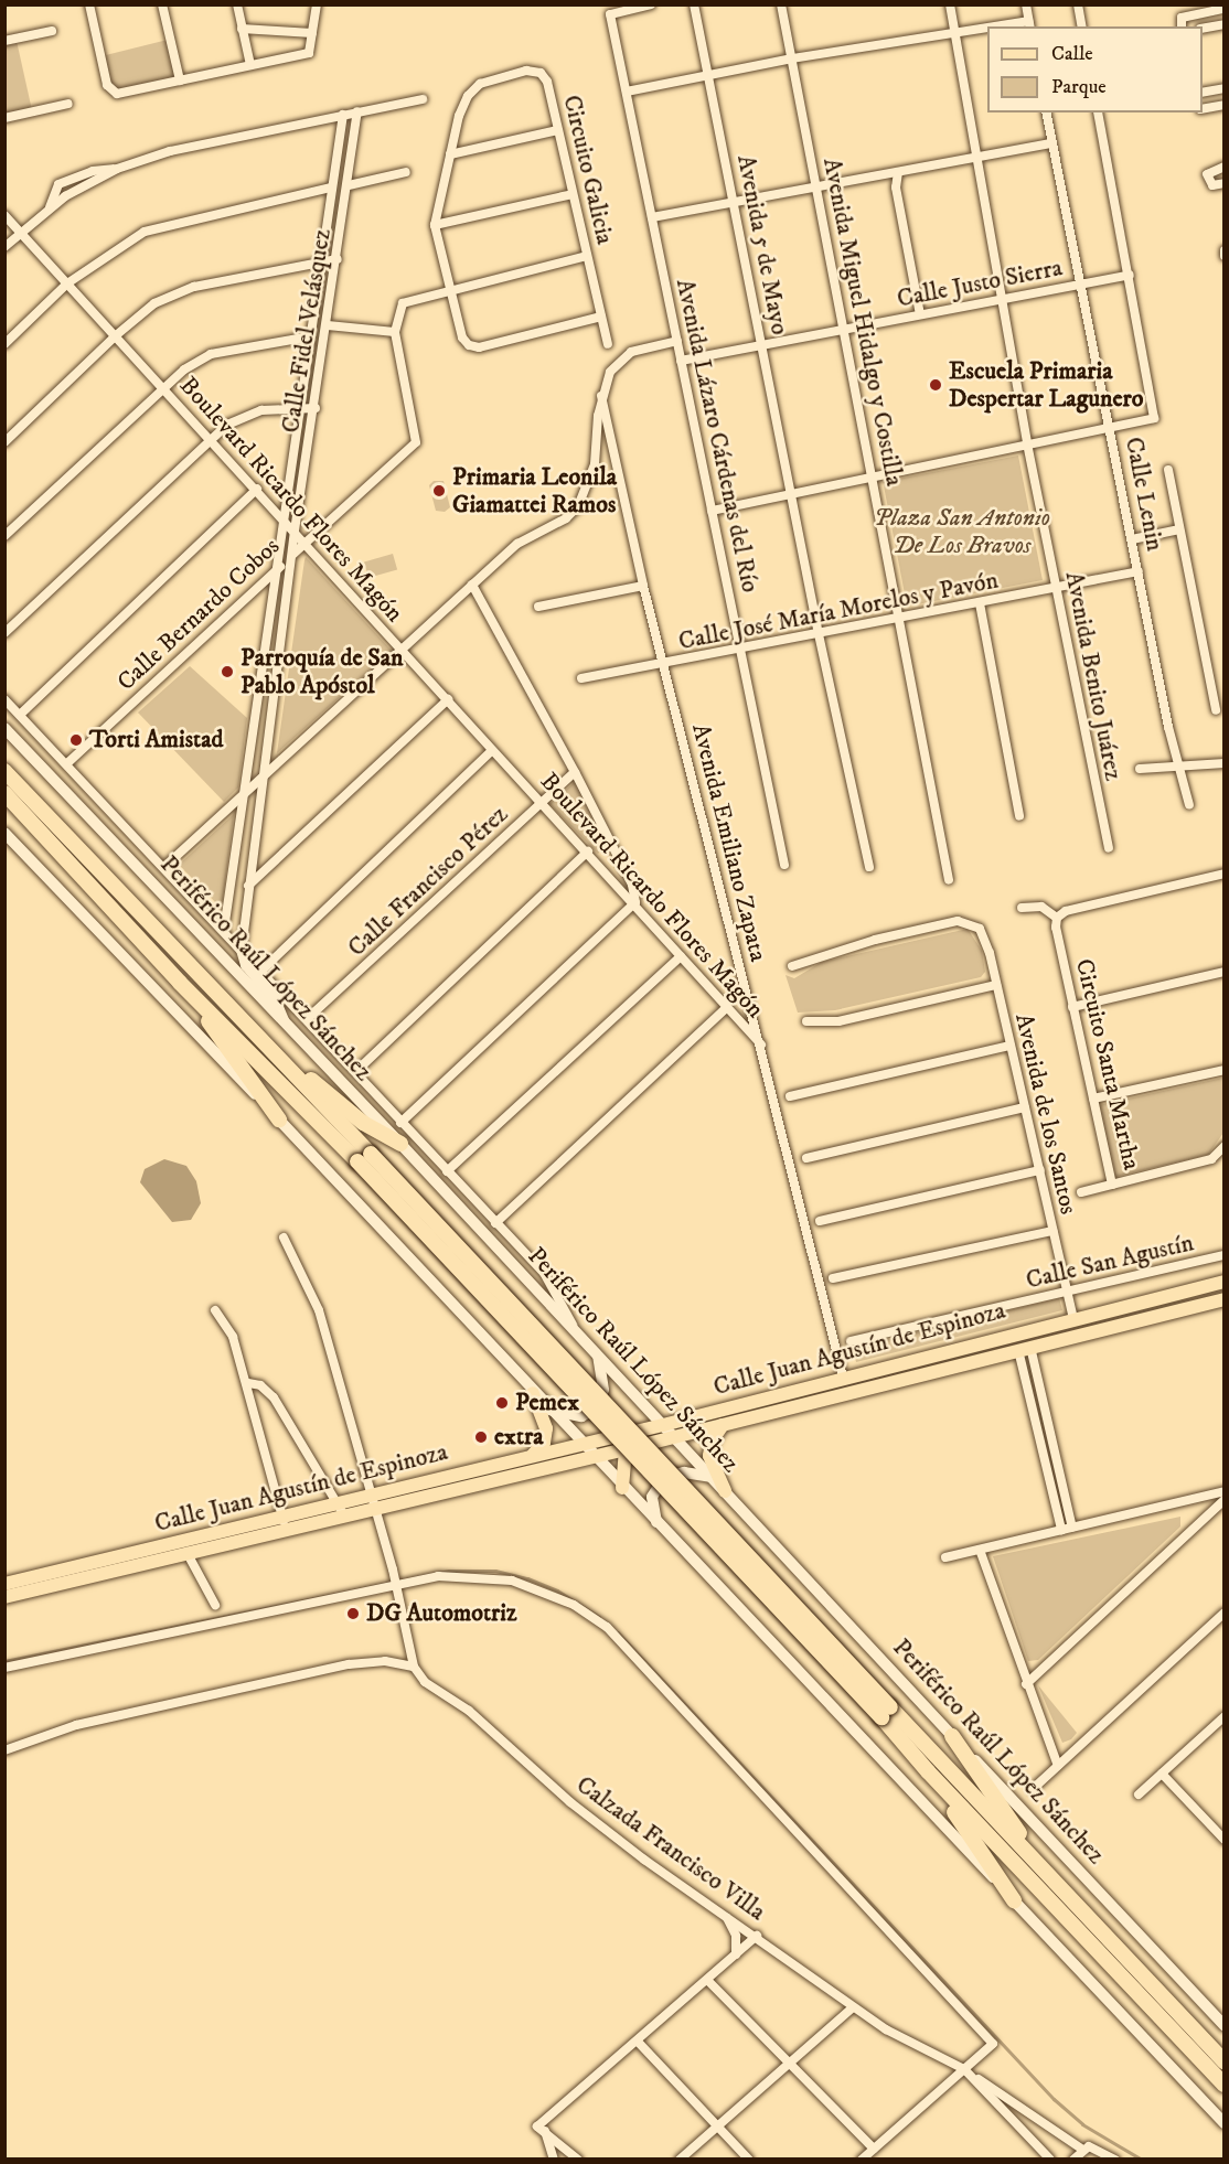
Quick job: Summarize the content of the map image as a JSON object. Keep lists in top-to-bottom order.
{
  "streets": {
    "highway": ["Periférico Raúl López Sánchez"],
    "main road": ["Calle Juan Agustín de Espinoza"],
    "street": [
      "Circuito Galicia",
      "Avenida 5 de Mayo",
      "Calle Justo Sierra",
      "Avenida Miguel Hidalgo y Costilla",
      "Calle Fidel Velásquez",
      "Avenida Lázaro Cárdenas del Río",
      "Calle Lenin",
      "Boulevard Ricardo Flores Magón",
      "Calle José María Morelos y Pavón",
      "Calle Bernardo Cobos",
      "Avenida Benito Juárez",
      "Avenida Emiliano Zapata",
      "Calle Francisco Pérez",
      "Circuito Santa Martha",
      "Avenida de los Santos",
      "Calle San Agustín",
      "Calzada Francisco Villa"
    ]
  },
  "crossings": [
    ["Avenida 5 de Mayo", "Calle Justo Sierra"],
    ["Avenida 5 de Mayo", "Calle José María Morelos y Pavón"],
    ["Calle Justo Sierra", "Avenida Miguel Hidalgo y Costilla"],
    ["Calle Justo Sierra", "Avenida Lázaro Cárdenas del Río"],
    ["Calle Justo Sierra", "Calle Lenin"],
    ["Calle Justo Sierra", "Avenida Benito Juárez"],
    ["Avenida Miguel Hidalgo y Costilla", "Calle José María Morelos y Pavón"],
    ["Calle Fidel Velásquez", "Boulevard Ricardo Flores Magón"],
    ["Calle Fidel Velásquez", "Calle Bernardo Cobos"],
    ["Avenida Lázaro Cárdenas del Río", "Calle José María Morelos y Pavón"],
    ["Calle Lenin", "Calle José María Morelos y Pavón"],
    ["Boulevard Ricardo Flores Magón", "Calle Bernardo Cobos"],
    ["Boulevard Ricardo Flores Magón", "Avenida Emiliano Zapata"],
    ["Boulevard Ricardo Flores Magón", "Calle Francisco Pérez"],
    ["Calle José María Morelos y Pavón", "Avenida Benito Juárez"],
    ["Calle José María Morelos y Pavón", "Avenida Emiliano Zapata"],
    ["Avenida Emiliano Zapata", "Calle Juan Agustín de Espinoza"],
    ["Periférico Raúl López Sánchez", "Calle Juan Agustín de Espinoza"],
    ["Avenida de los Santos", "Calle San Agustín"],
    ["Avenida de los Santos", "Calle Juan Agustín de Espinoza"]
  ],
  "parks": ["Plaza San Antonio De Los Bravos"],
  "places": [
    "Escuela Primaria Despertar Lagunero",
    "Primaria Leonila Giamattei Ramos",
    "Parroquía de San Pablo Apóstol",
    "Torti Amistad",
    "Pemex",
    "extra",
    "DG Automotriz"
  ],
  "legend": ["Calle", "Parque"]
}
